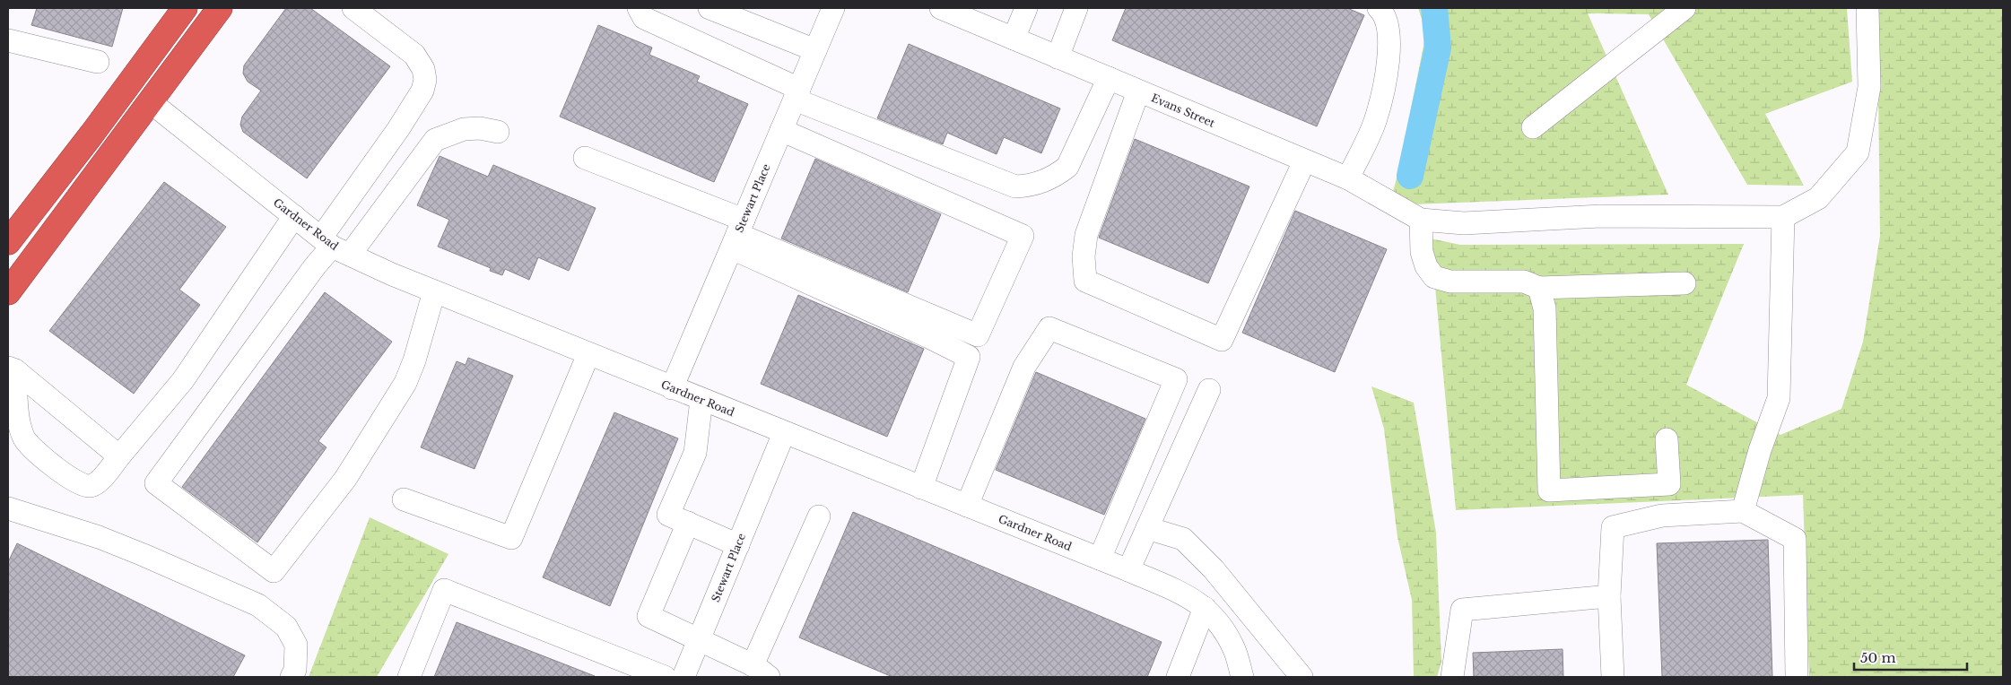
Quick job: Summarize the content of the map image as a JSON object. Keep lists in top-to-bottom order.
{
  "streets": {
    "street": ["Evans Street", "Stewart Place", "Gardner Road"]
  },
  "crossings": [
    ["Stewart Place", "Gardner Road"]
  ],
  "scale_bar": "50 m"
}
